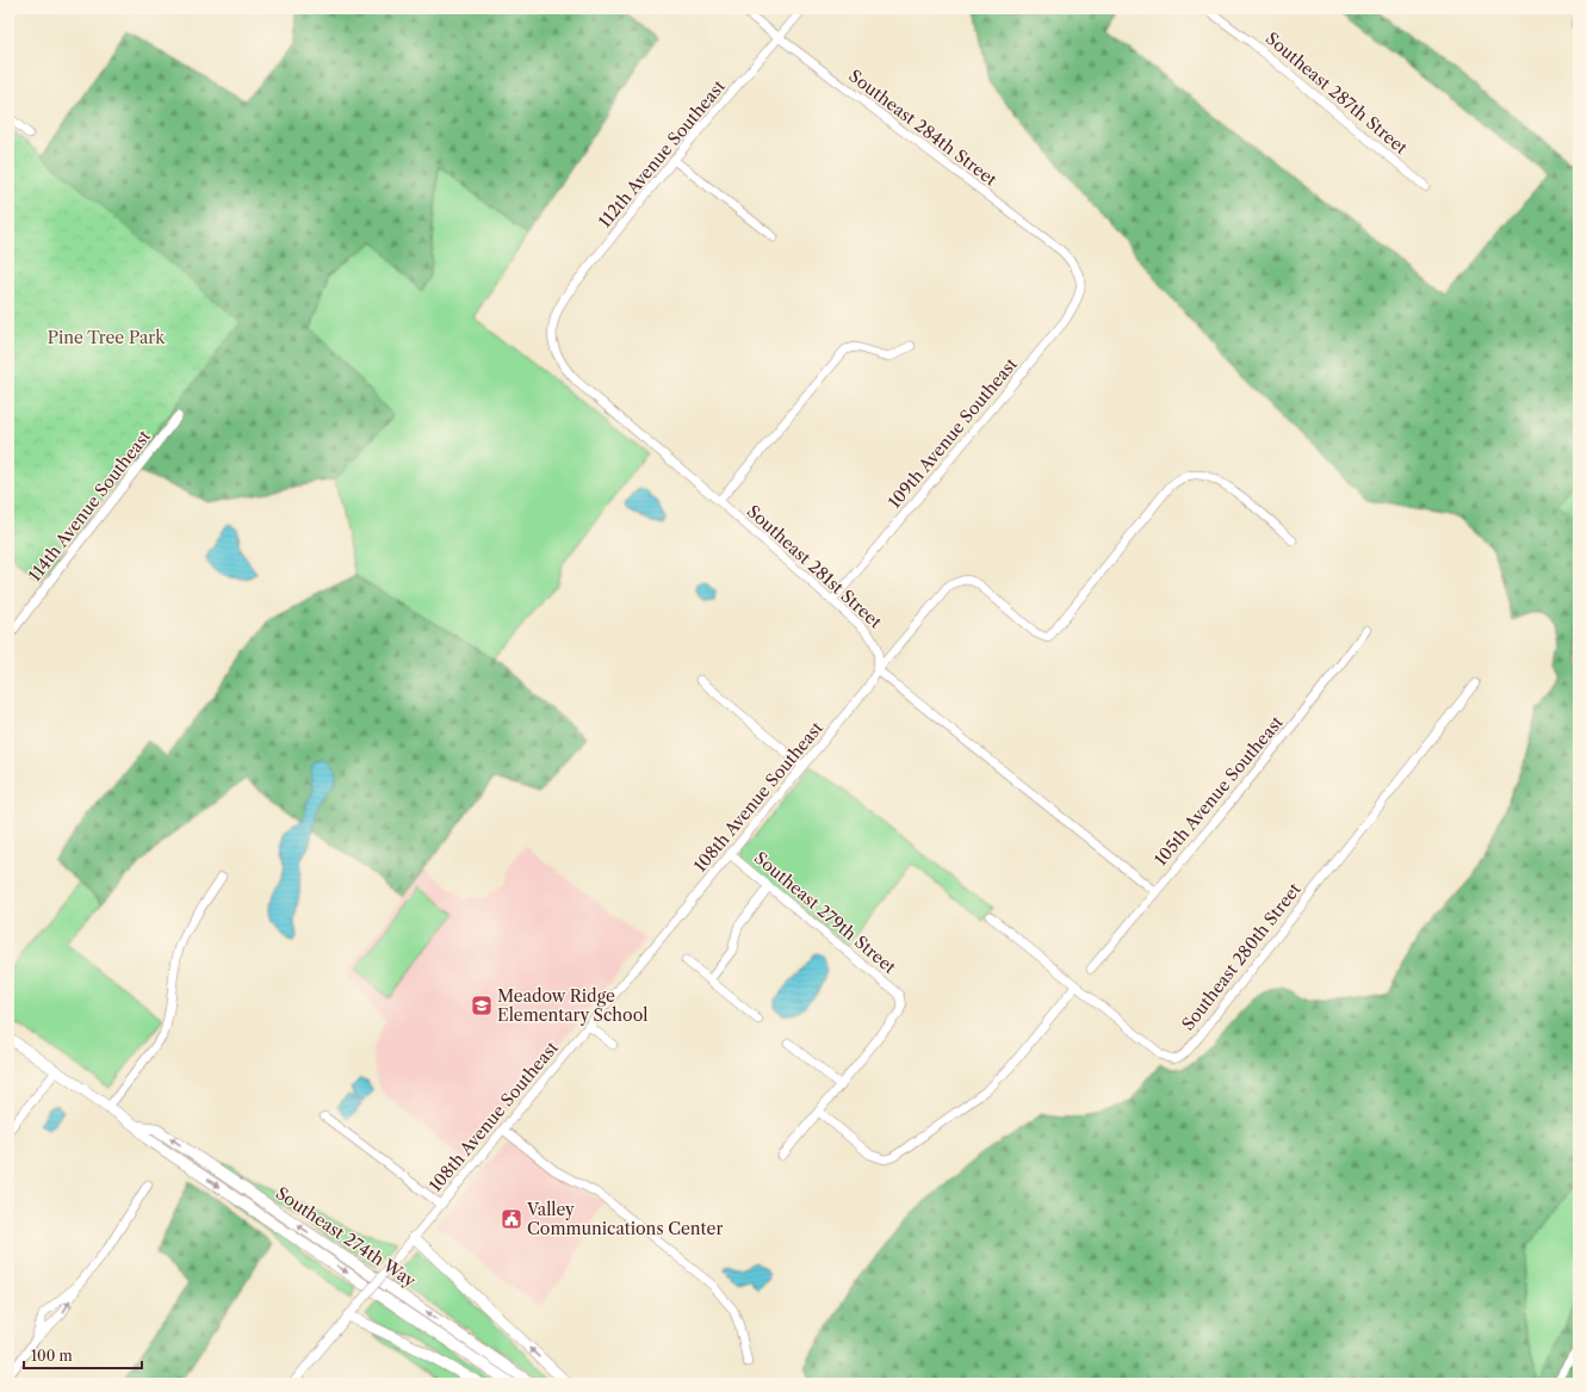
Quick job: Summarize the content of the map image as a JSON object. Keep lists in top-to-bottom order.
{
  "streets": {
    "main road": ["Southeast 274th Way"],
    "street": [
      "Southeast 287th Street",
      "Southeast 284th Street",
      "112th Avenue Southeast",
      "109th Avenue Southeast",
      "114th Avenue Southeast",
      "Southeast 281st Street",
      "105th Avenue Southeast",
      "108th Avenue Southeast",
      "Southeast 279th Street",
      "Southeast 280th Street"
    ]
  },
  "crossings": [
    ["Southeast 284th Street", "112th Avenue Southeast"],
    ["Southeast 284th Street", "109th Avenue Southeast"],
    ["112th Avenue Southeast", "Southeast 281st Street"],
    ["109th Avenue Southeast", "Southeast 281st Street"],
    ["Southeast 281st Street", "108th Avenue Southeast"],
    ["108th Avenue Southeast", "Southeast 279th Street"]
  ],
  "parks": ["Pine Tree Park"],
  "places": {
    "school or university": ["Meadow Ridge Elementary School"],
    "public building": ["Valley Communications Center"]
  },
  "scale_bar": "100 m"
}
